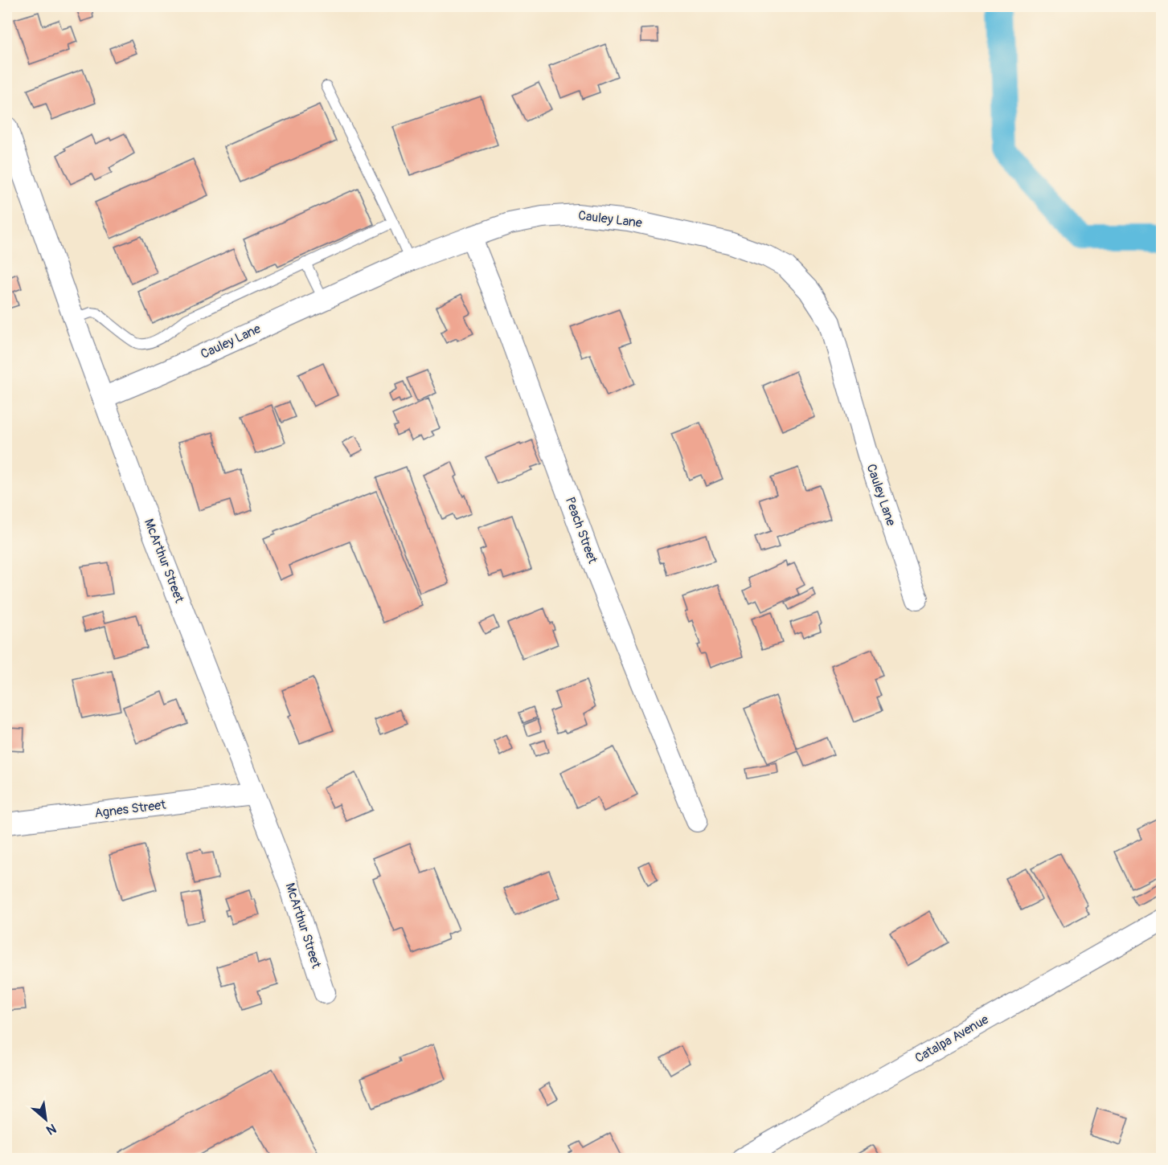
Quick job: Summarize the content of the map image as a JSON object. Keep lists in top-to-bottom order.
{
  "streets": {
    "street": [
      "Cauley Lane",
      "Peach Street",
      "McArthur Street",
      "Agnes Street",
      "Catalpa Avenue"
    ]
  },
  "crossings": [
    ["Cauley Lane", "Peach Street"],
    ["Cauley Lane", "McArthur Street"],
    ["McArthur Street", "Agnes Street"]
  ],
  "north": "bottom right"
}
